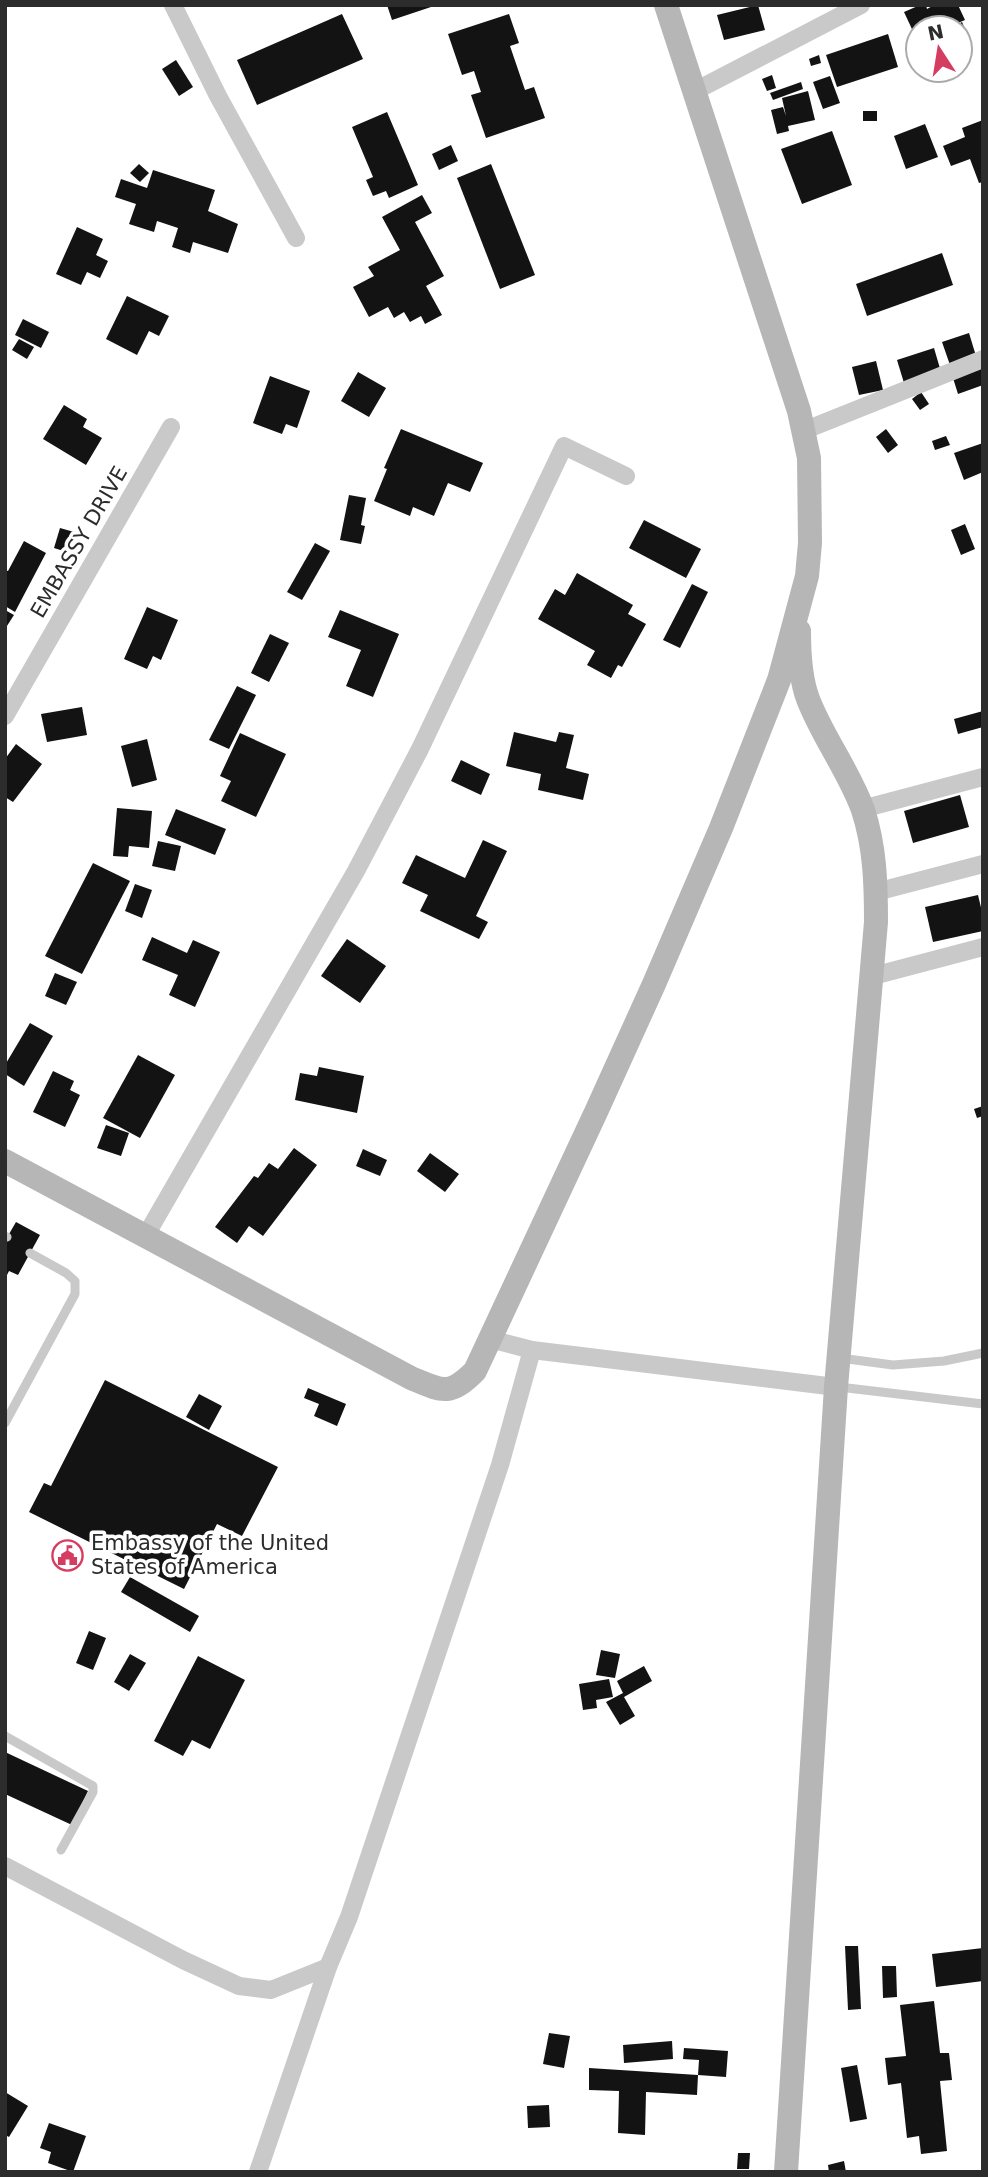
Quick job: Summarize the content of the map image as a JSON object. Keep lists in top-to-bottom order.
{
  "streets": {
    "street": ["EMBASSY DRIVE"]
  },
  "places": {
    "public building": ["Embassy of the United States of America"]
  },
  "north": "top"
}
